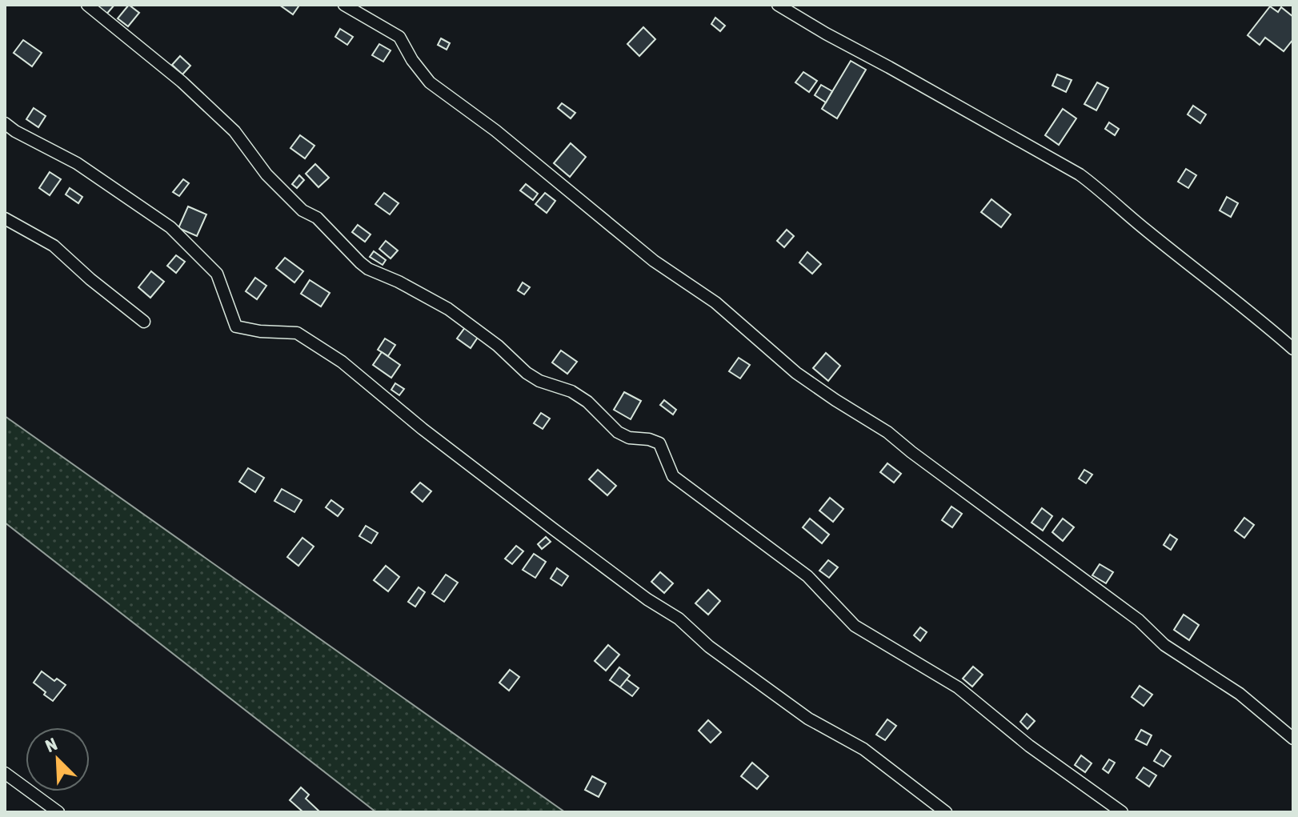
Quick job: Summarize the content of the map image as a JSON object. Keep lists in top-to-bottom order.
{
  "north": "top left"
}
